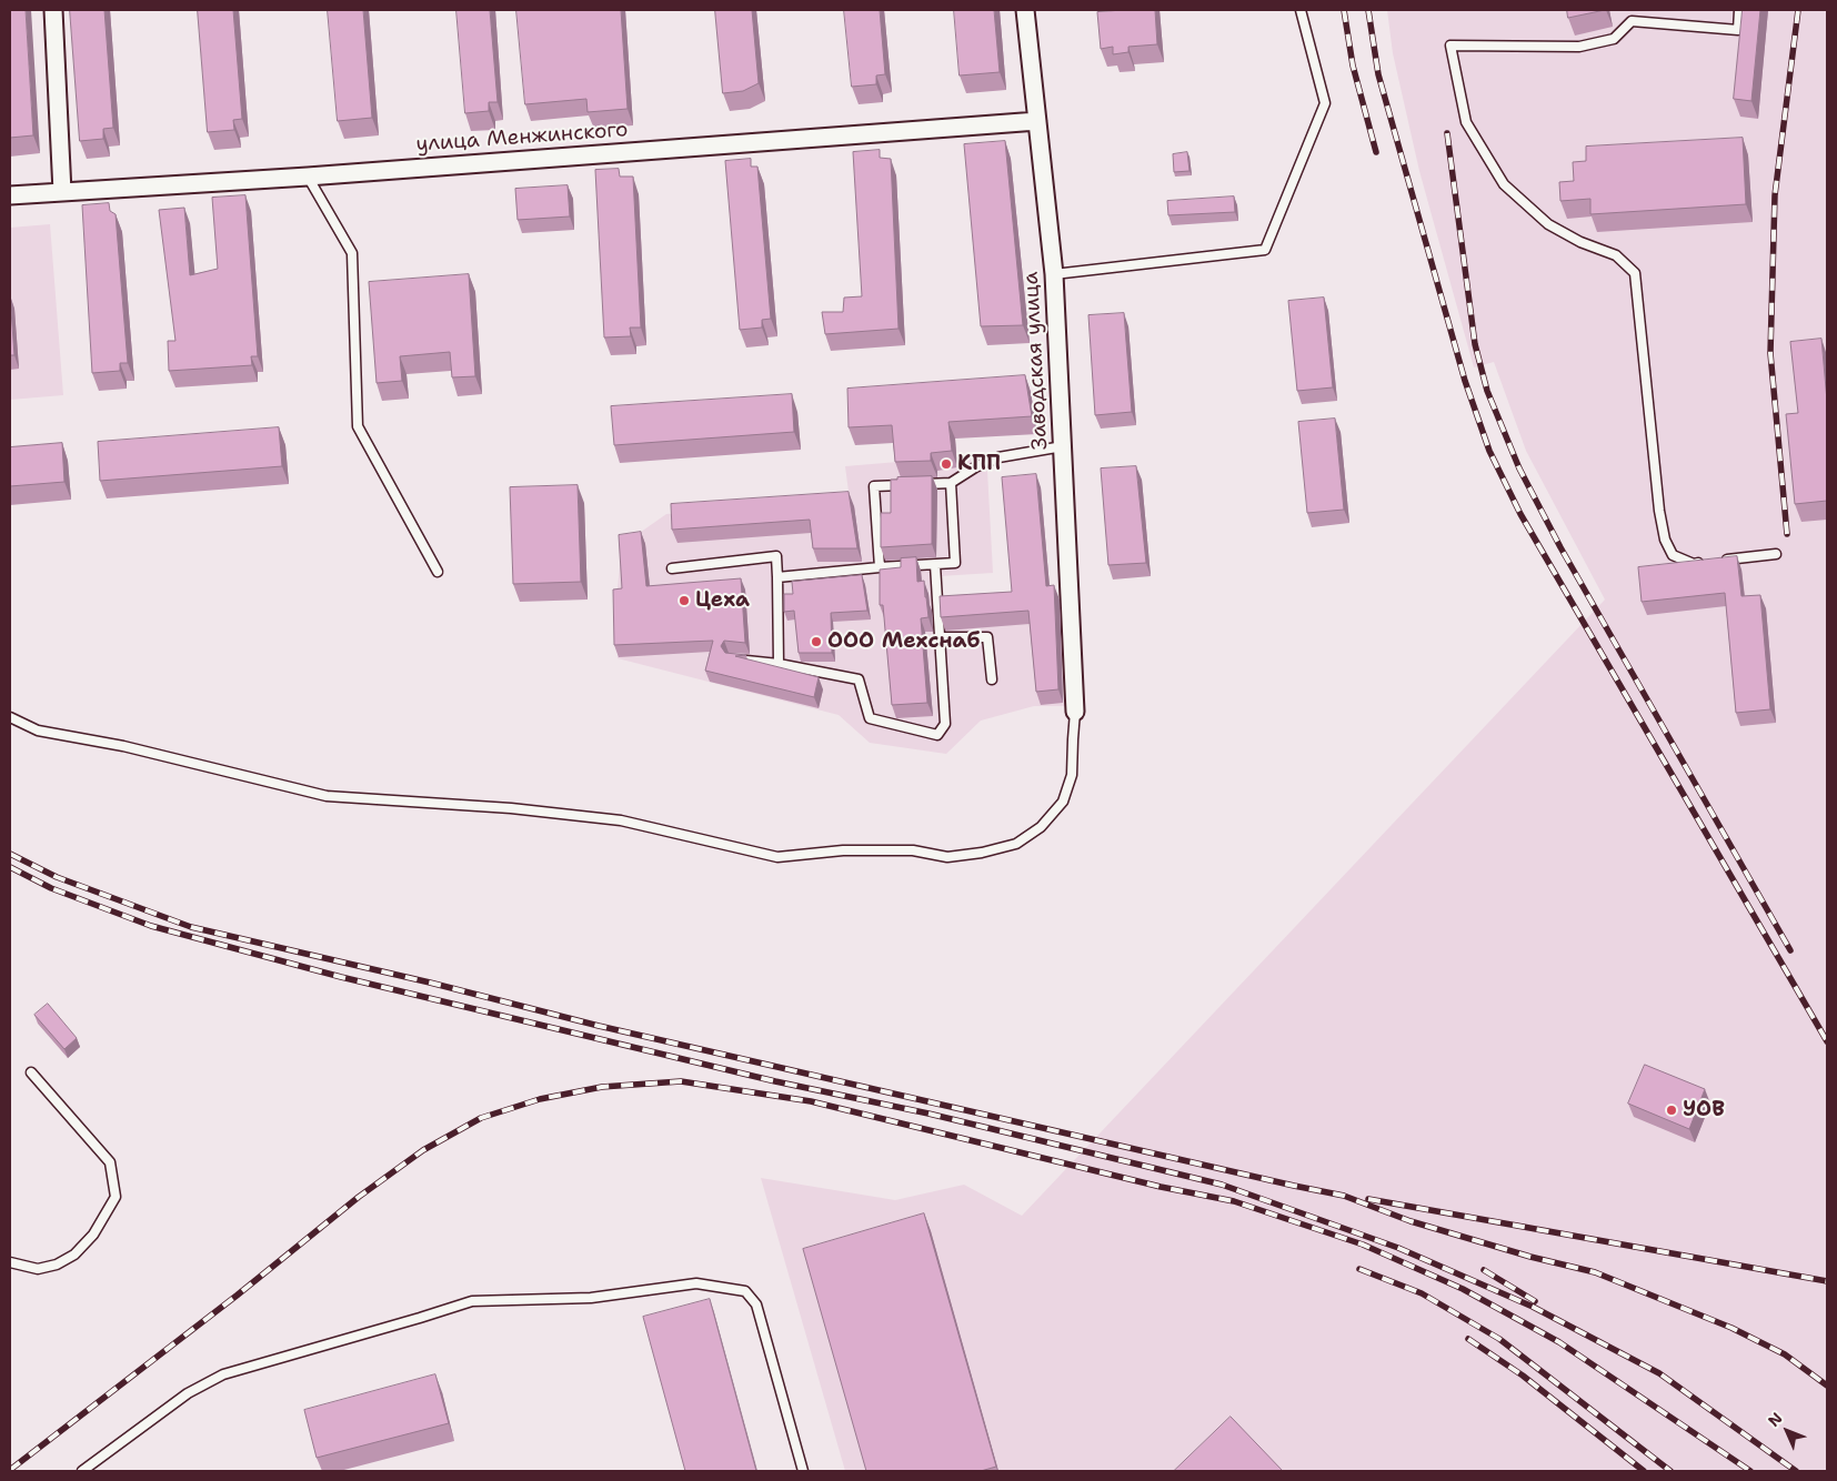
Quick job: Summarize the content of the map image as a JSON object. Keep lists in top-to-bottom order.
{
  "streets": {
    "street": ["улица Менжинского", "Заводская улица"]
  },
  "crossings": [
    ["улица Менжинского", "Заводская улица"]
  ],
  "places": [
    "КПП",
    "Цеха",
    "ООО Мехснаб",
    "УОВ"
  ],
  "north": "top left"
}
